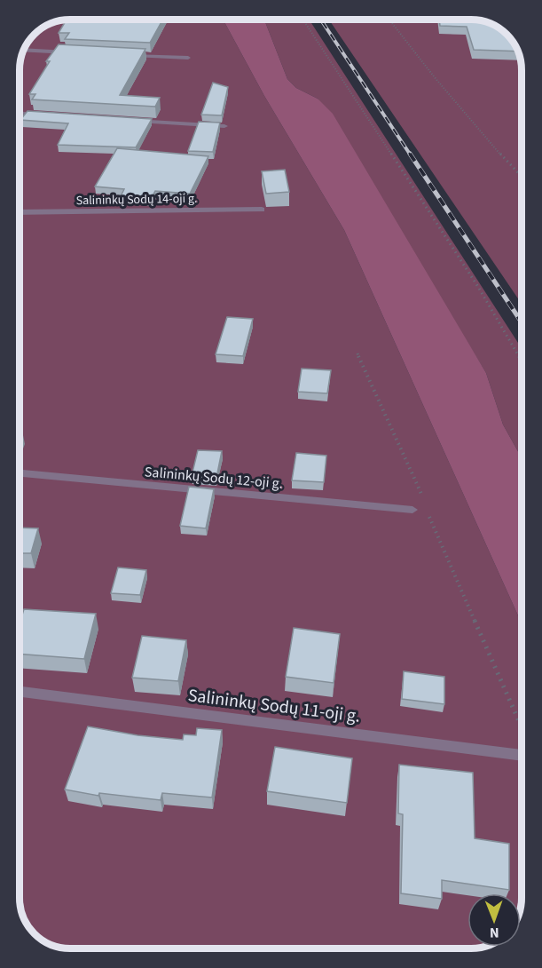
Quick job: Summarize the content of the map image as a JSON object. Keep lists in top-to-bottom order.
{
  "streets": {
    "street": ["Salininkų Sodų 14-oji g.", "Salininkų Sodų 12-oji g.", "Salininkų Sodų 11-oji g."]
  },
  "north": "bottom"
}
